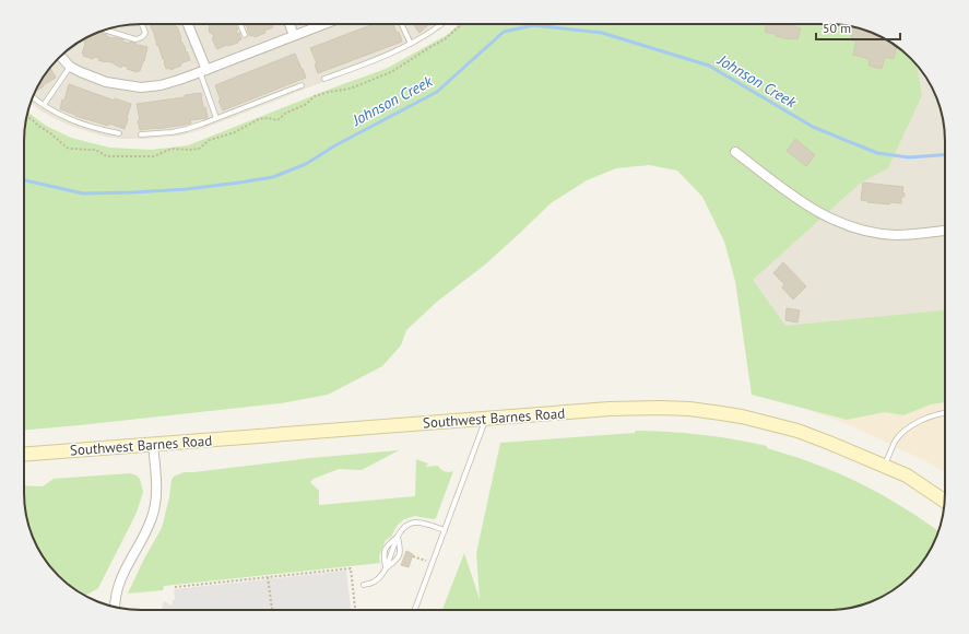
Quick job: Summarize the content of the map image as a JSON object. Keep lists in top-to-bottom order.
{
  "streets": {
    "main road": ["Southwest Barnes Road"]
  },
  "water": ["Johnson Creek"],
  "scale_bar": "50 m"
}
